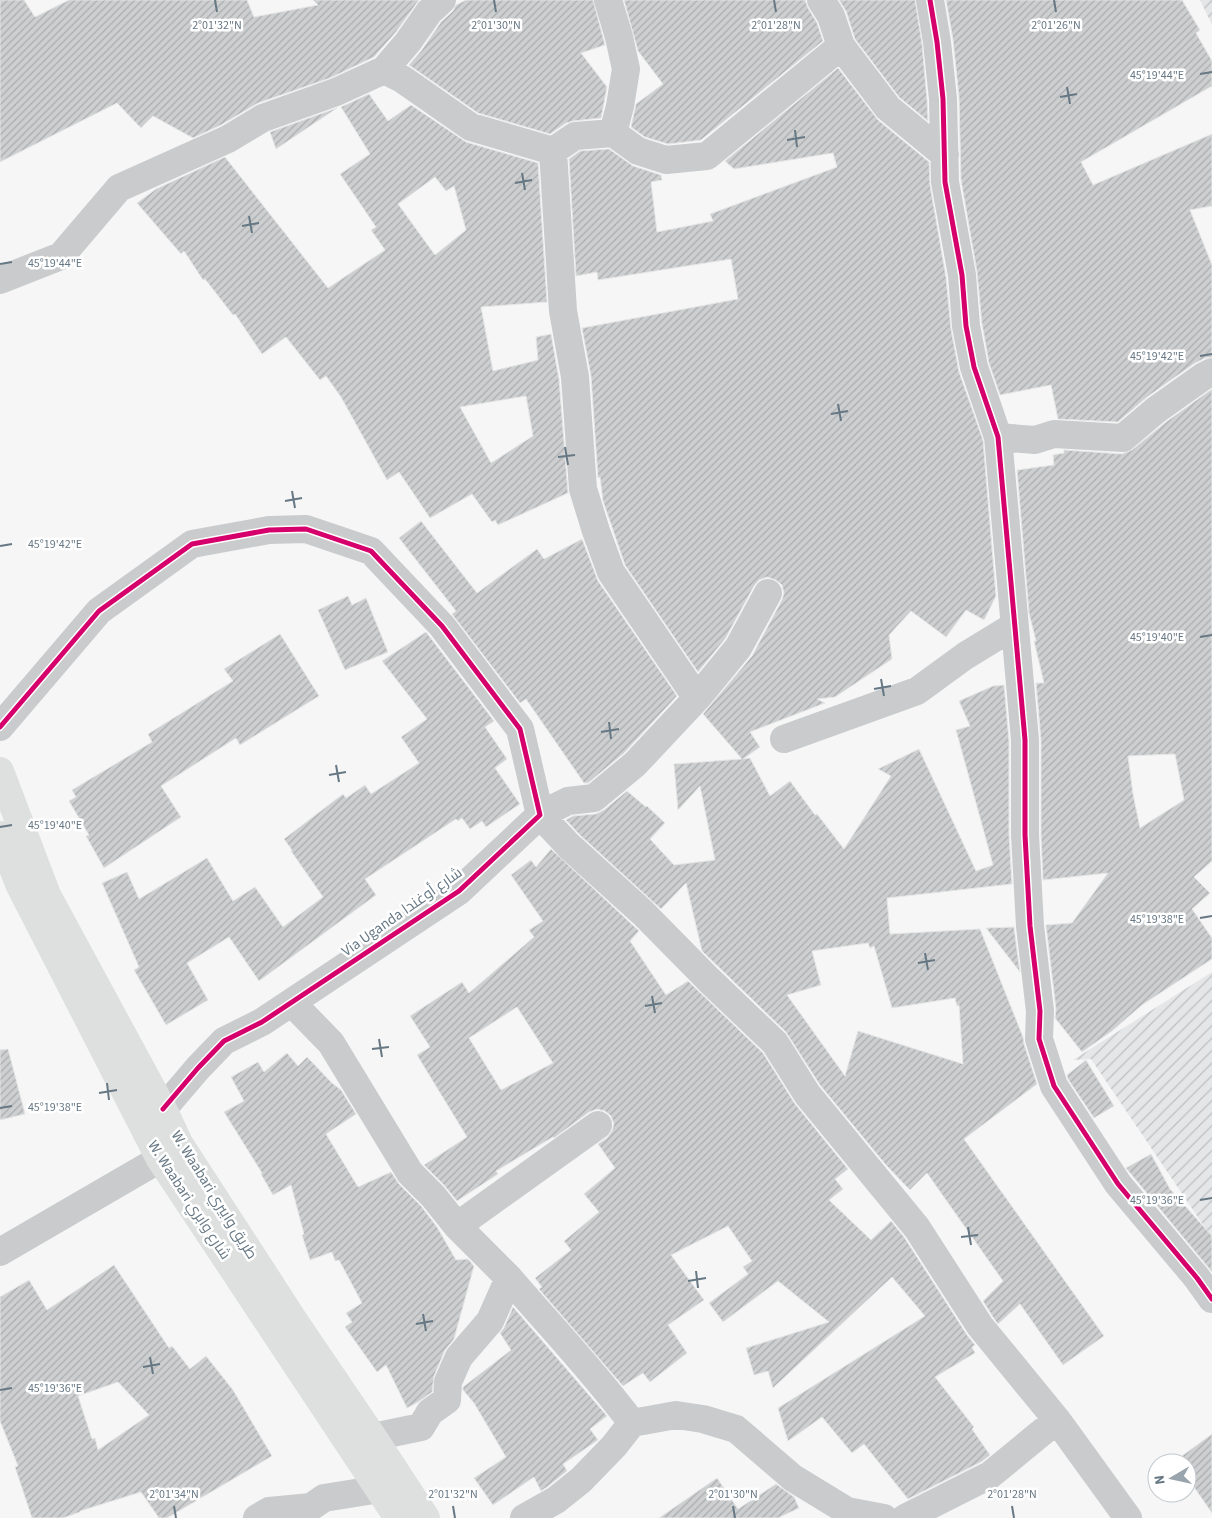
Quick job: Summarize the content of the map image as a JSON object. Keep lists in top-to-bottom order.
{
  "streets": {
    "main road": ["W. Waabari طريق وابيري", "W. Waabari شارع وابري"],
    "street": ["Via Uganda شارع أوغندا"]
  },
  "crossings": [
    ["Via Uganda شارع أوغندا", "W. Waabari طريق وابيري"],
    ["W. Waabari طريق وابيري", "W. Waabari شارع وابري"]
  ],
  "north": "left",
  "coordinates": [
    "2°01'32\"N",
    "2°01'30\"N",
    "2°01'28\"N",
    "2°01'26\"N",
    "45°19'44\"E",
    "45°19'42\"E",
    "45°19'40\"E",
    "45°19'38\"E",
    "45°19'36\"E",
    "2°01'34\"N"
  ]
}
